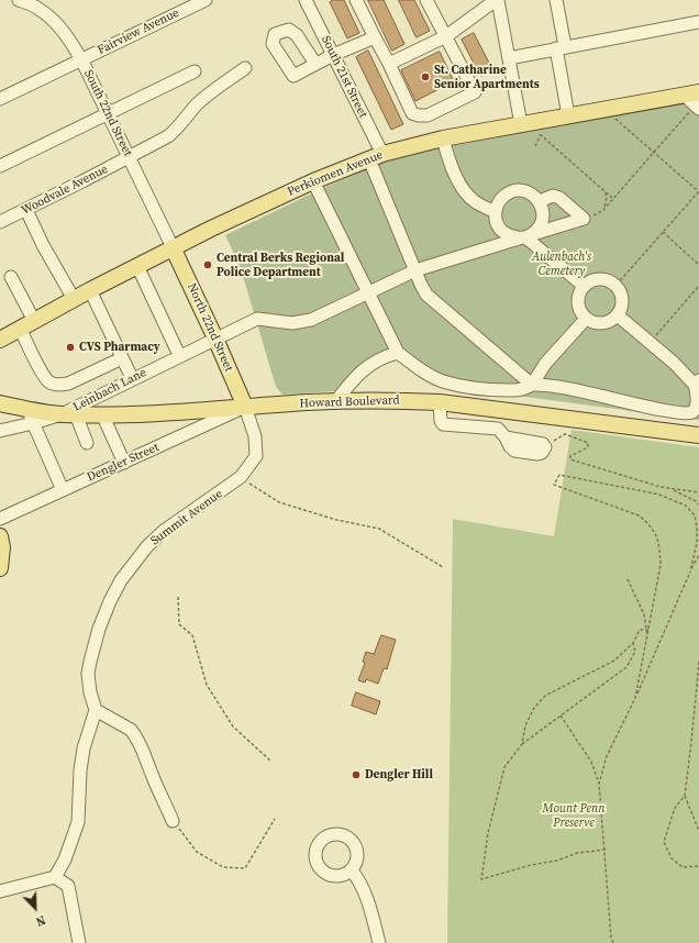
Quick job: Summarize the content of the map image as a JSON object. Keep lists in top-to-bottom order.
{
  "streets": {
    "main road": ["Perkiomen Avenue", "North 22nd Street", "Howard Boulevard"],
    "street": [
      "Fairview Avenue",
      "South 21st Street",
      "South 22nd Street",
      "Woodvale Avenue",
      "Leinbach Lane",
      "Dengler Street",
      "Summit Avenue"
    ]
  },
  "crossings": [
    ["Fairview Avenue", "South 22nd Street"],
    ["South 21st Street", "Perkiomen Avenue"],
    ["South 21st Street", "Leinbach Lane"],
    ["South 22nd Street", "Perkiomen Avenue"],
    ["South 22nd Street", "Woodvale Avenue"],
    ["South 22nd Street", "North 22nd Street"],
    ["Perkiomen Avenue", "North 22nd Street"],
    ["North 22nd Street", "Leinbach Lane"],
    ["North 22nd Street", "Howard Boulevard"],
    ["North 22nd Street", "Dengler Street"],
    ["North 22nd Street", "Summit Avenue"],
    ["Leinbach Lane", "Howard Boulevard"],
    ["Howard Boulevard", "Dengler Street"],
    ["Howard Boulevard", "Summit Avenue"],
    ["Dengler Street", "Summit Avenue"]
  ],
  "parks": ["Aulenbach's Cemetery", "Mount Penn Preserve"],
  "places": [
    "St. Catharine Senior Apartments",
    "Central Berks Regional Police Department",
    "CVS Pharmacy",
    "Dengler Hill"
  ],
  "north": "bottom right"
}
